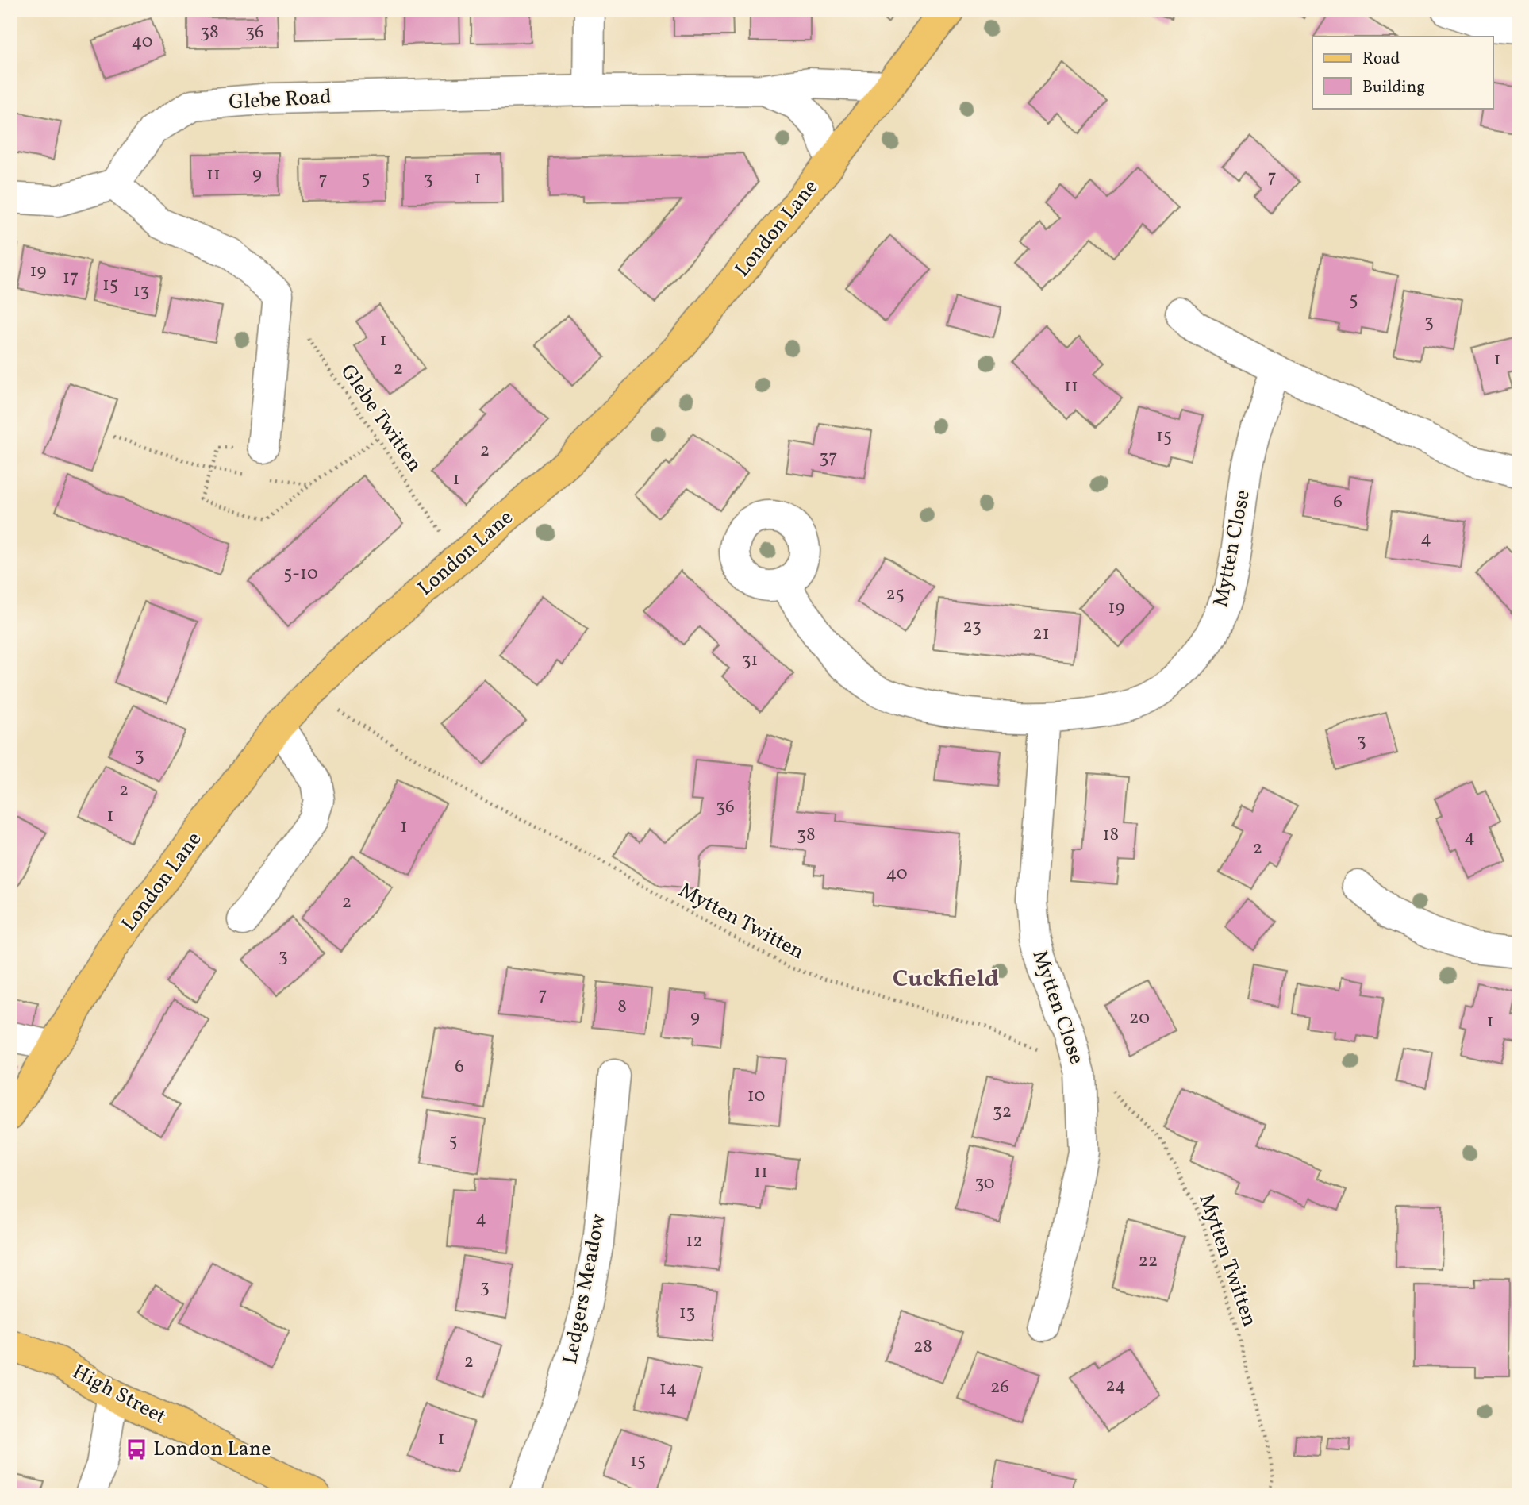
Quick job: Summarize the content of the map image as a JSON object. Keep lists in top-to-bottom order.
{
  "streets": {
    "main road": ["London Lane", "High Street"],
    "street": ["Glebe Road", "Mytten Close", "Ledgers Meadow"],
    "path": ["Glebe Twitten", "Mytten Twitten"]
  },
  "crossings": [
    ["Glebe Road", "London Lane"],
    ["London Lane", "Glebe Twitten"],
    ["London Lane", "Mytten Twitten"],
    ["Mytten Close", "Mytten Twitten"]
  ],
  "districts": ["Cuckfield"],
  "places": {
    "bus stop": ["London Lane"]
  },
  "house_numbers": [
    "38",
    "36",
    "40",
    "11",
    "9",
    "7",
    "5",
    "1",
    "3",
    "7",
    "19",
    "17",
    "15",
    "13",
    "5",
    "3",
    "1",
    "1",
    "2",
    "11",
    "15",
    "2",
    "37",
    "1",
    "6",
    "4",
    "5-10",
    "25",
    "19",
    "23",
    "21",
    "31",
    "3",
    "3",
    "2",
    "36",
    "1",
    "1",
    "38",
    "18",
    "4",
    "2",
    "40",
    "2",
    "3",
    "7",
    "8",
    "9",
    "20",
    "1",
    "6",
    "10",
    "32",
    "5",
    "11",
    "30",
    "4",
    "12",
    "22",
    "3",
    "13",
    "28",
    "2",
    "24",
    "26",
    "14",
    "1",
    "15"
  ],
  "legend": ["Road", "Building"]
}
